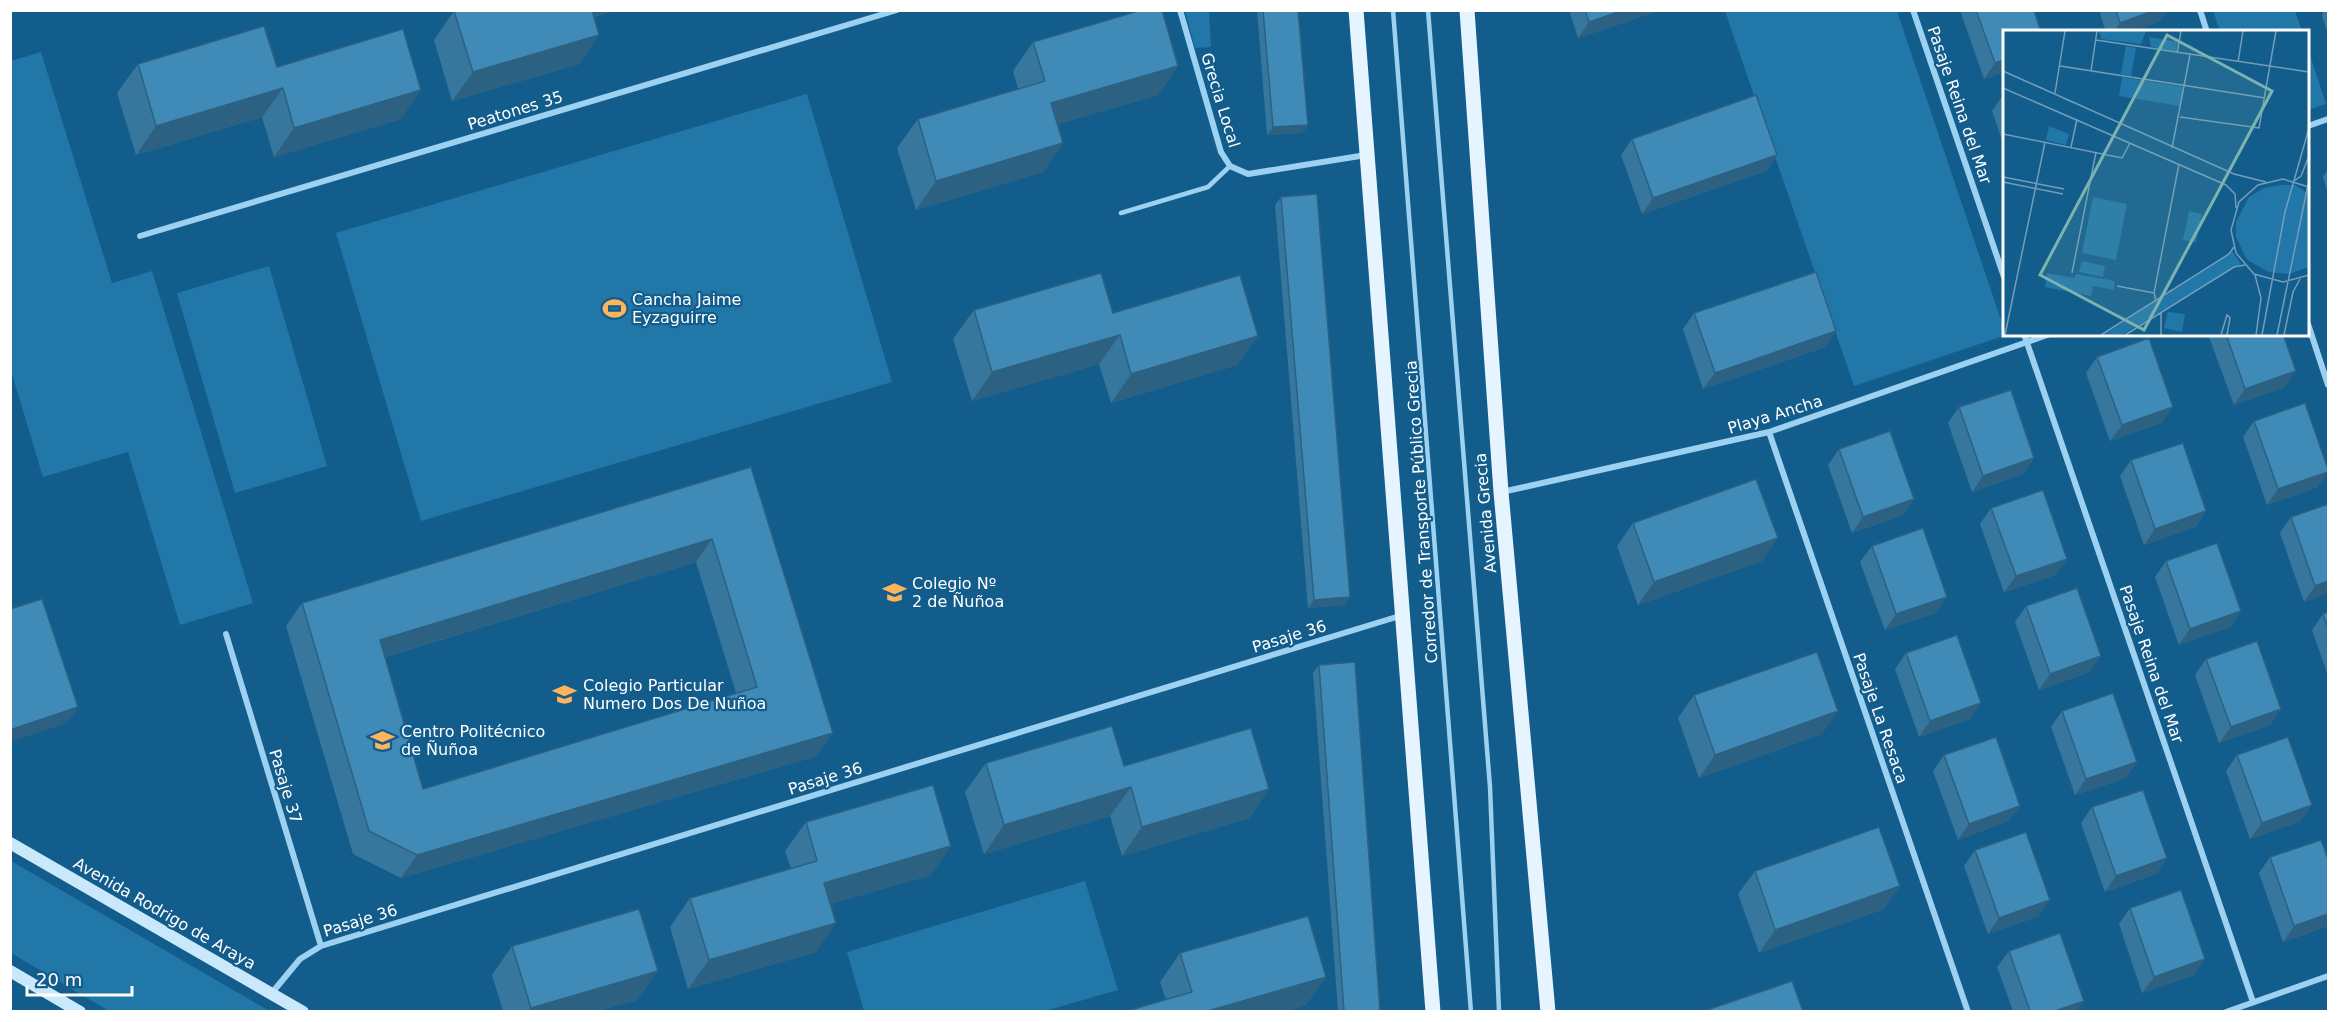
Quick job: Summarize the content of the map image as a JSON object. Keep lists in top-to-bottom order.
{
  "streets": {
    "main road": ["Avenida Grecia", "Avenida Rodrigo de Araya"],
    "street": [
      "Grecia Local",
      "Pasaje Reina del Mar",
      "Peatones 35",
      "Playa Ancha",
      "Pasaje 36",
      "Pasaje La Resaca",
      "Pasaje 37"
    ],
    "lane": ["Corredor de Transporte Público Grecia"]
  },
  "crossings": [
    ["Pasaje Reina del Mar", "Playa Ancha"],
    ["Playa Ancha", "Avenida Grecia"],
    ["Playa Ancha", "Pasaje La Resaca"],
    ["Pasaje 36", "Pasaje 37"],
    ["Pasaje 36", "Avenida Rodrigo de Araya"]
  ],
  "places": {
    "sports": ["Cancha Jaime Eyzaguirre"],
    "school or university": ["Colegio Nº 2 de Ñuñoa", "Colegio Particular Numero Dos De Nuñoa", "Centro Politécnico de Ñuñoa"]
  },
  "scale_bar": "20 m"
}
